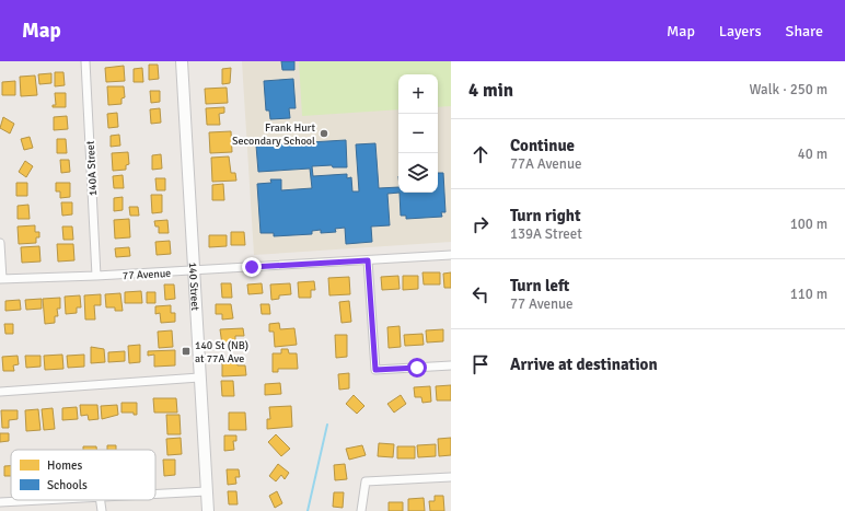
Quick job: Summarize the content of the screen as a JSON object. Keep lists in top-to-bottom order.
{
  "streets": {
    "main road": ["140 Street"],
    "street": ["140A Street", "77 Avenue"]
  },
  "crossings": [
    ["140A Street", "77 Avenue"],
    ["77 Avenue", "140 Street"]
  ],
  "places": {
    "other": ["Frank Hurt Secondary School"],
    "transit": ["140 St (NB) at 77A Ave"]
  },
  "legend": ["Homes", "Schools"],
  "page": {
    "header": "Map",
    "nav": ["Map", "Layers", "Share"],
    "heading": ["4 min", "Walk · 250 m"],
    "map_buttons": ["+", "−"],
    "list": [
      ["Continue", "77A Avenue", "40 m"],
      ["Turn right", "139A Street", "100 m"],
      ["Turn left", "77 Avenue", "110 m"],
      "Arrive at destination"
    ]
  }
}
